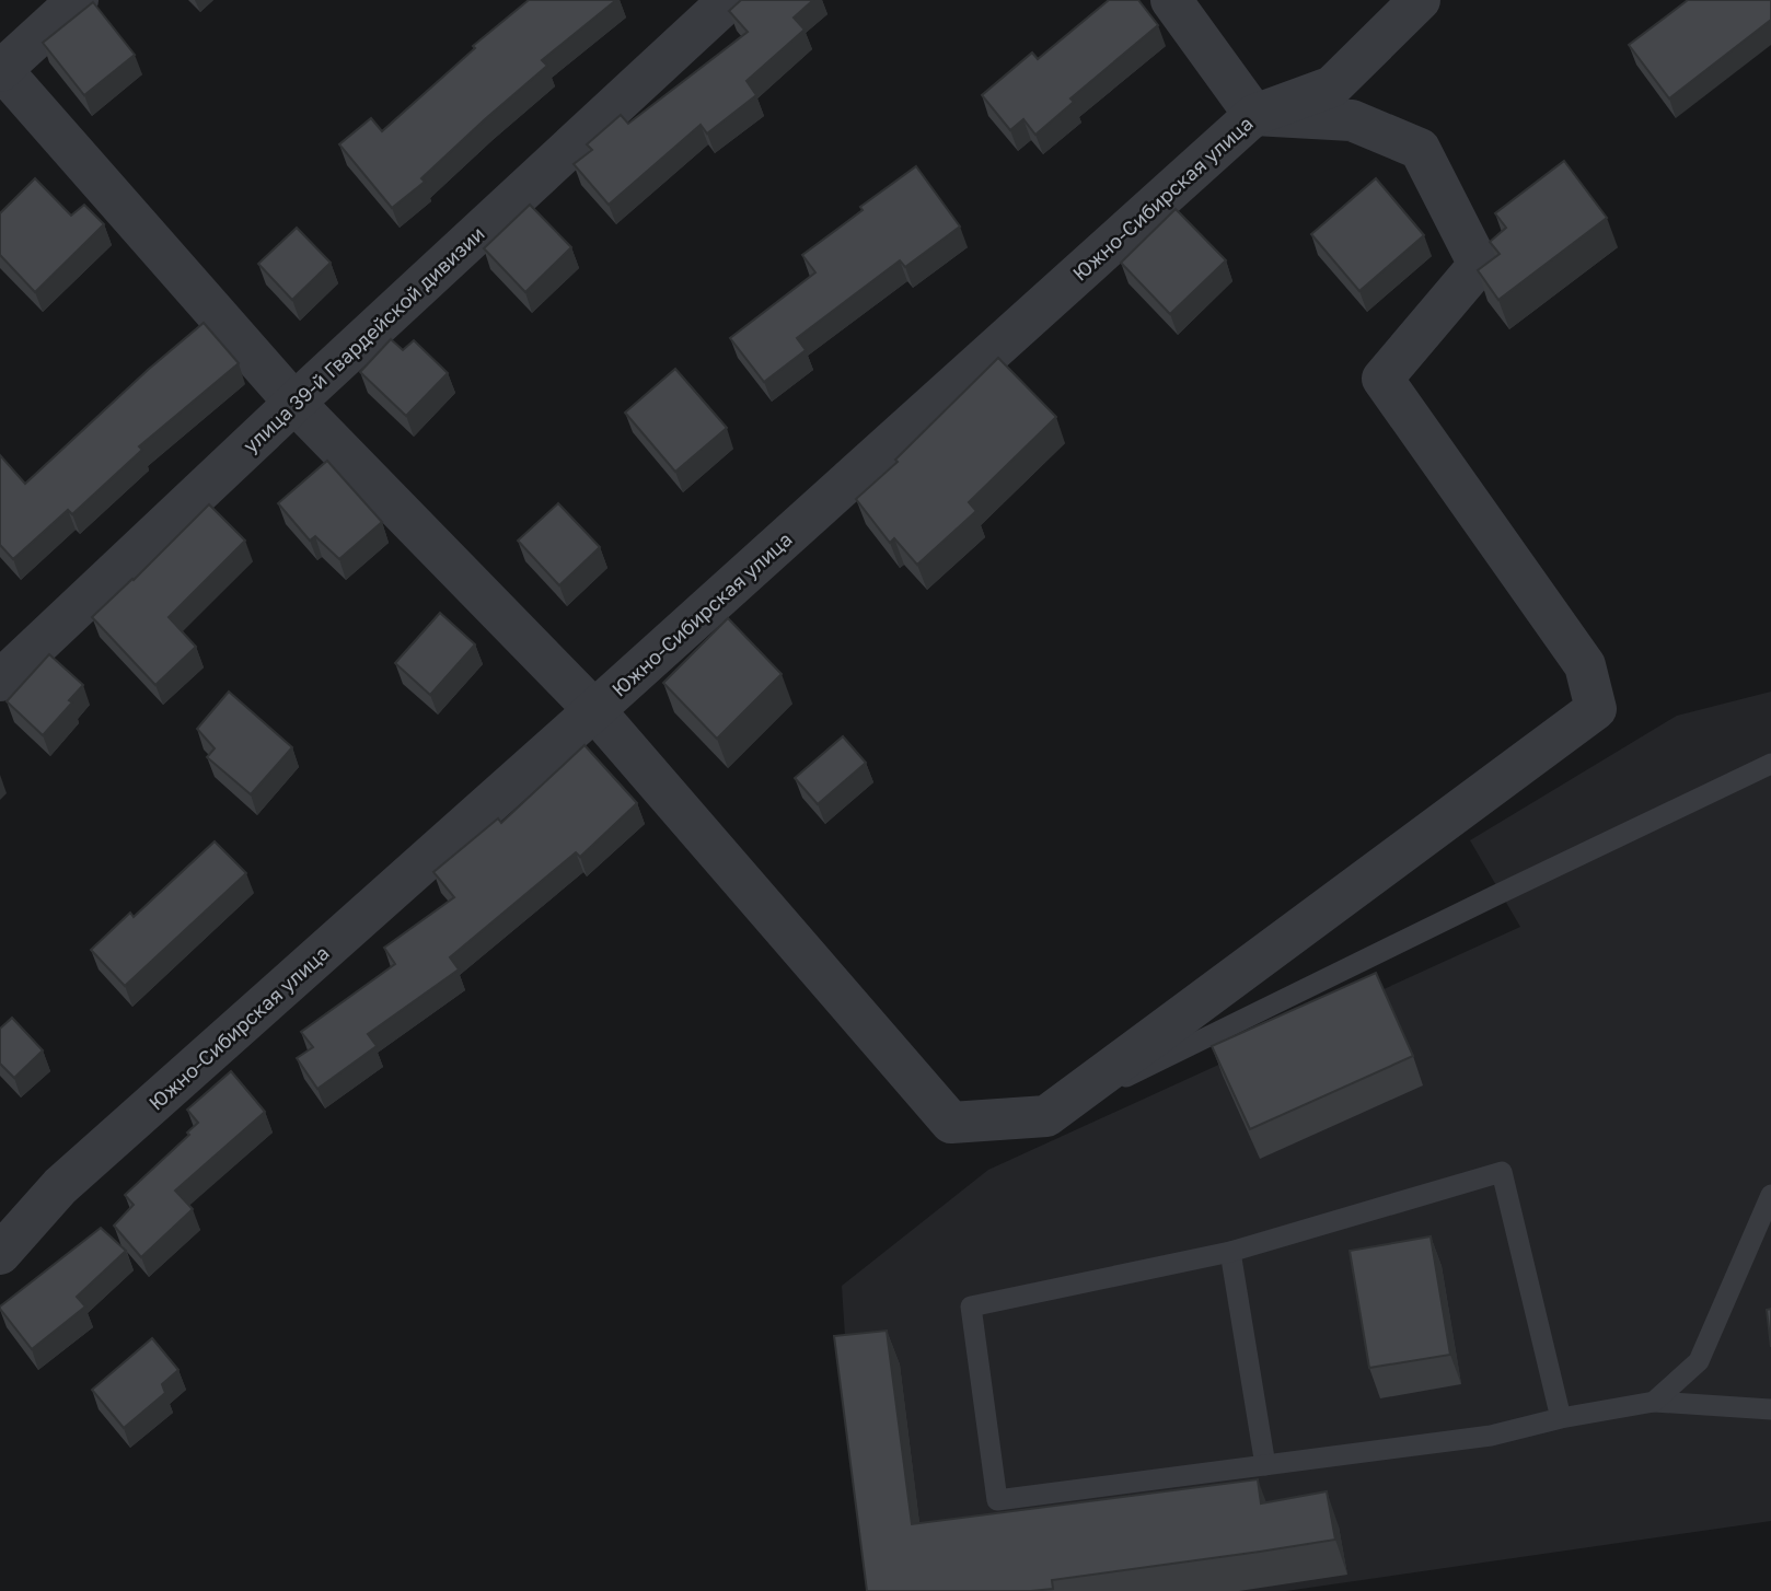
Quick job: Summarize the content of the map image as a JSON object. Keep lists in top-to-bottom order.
{
  "streets": {
    "street": ["Южно-Сибирская улица", "улица 39-й Гвардейской дивизии"]
  }
}
